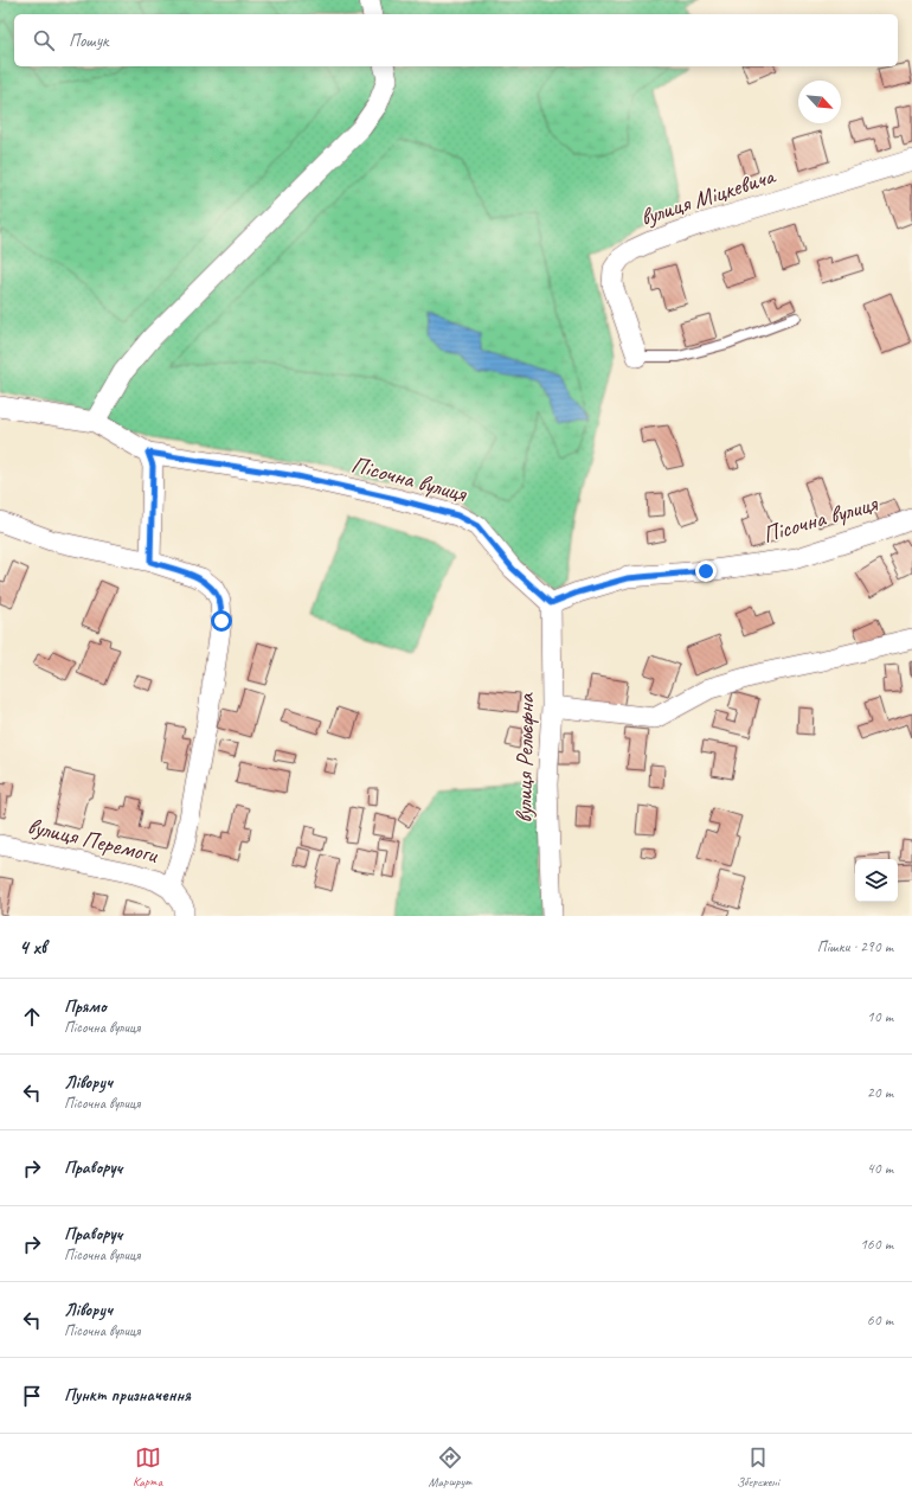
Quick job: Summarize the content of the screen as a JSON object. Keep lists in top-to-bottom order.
{
  "streets": {
    "street": [
      "вулиця Міцкевича",
      "Пісочна вулиця",
      "вулиця Рельєфна",
      "вулиця Перемоги"
    ]
  },
  "crossings": [
    ["Пісочна вулиця", "вулиця Рельєфна"]
  ],
  "north": "bottom right",
  "page": {
    "search": "Пошук",
    "heading": ["4 хв", "Пішки · 290 m"],
    "list": [
      ["Прямо", "Пісочна вулиця", "10 m"],
      ["Ліворуч", "Пісочна вулиця", "20 m"],
      ["Праворуч", "40 m"],
      ["Праворуч", "Пісочна вулиця", "160 m"],
      ["Ліворуч", "Пісочна вулиця", "60 m"],
      "Пункт призначення"
    ],
    "nav": ["Карта", "Маршрут", "Збережені"]
  }
}
